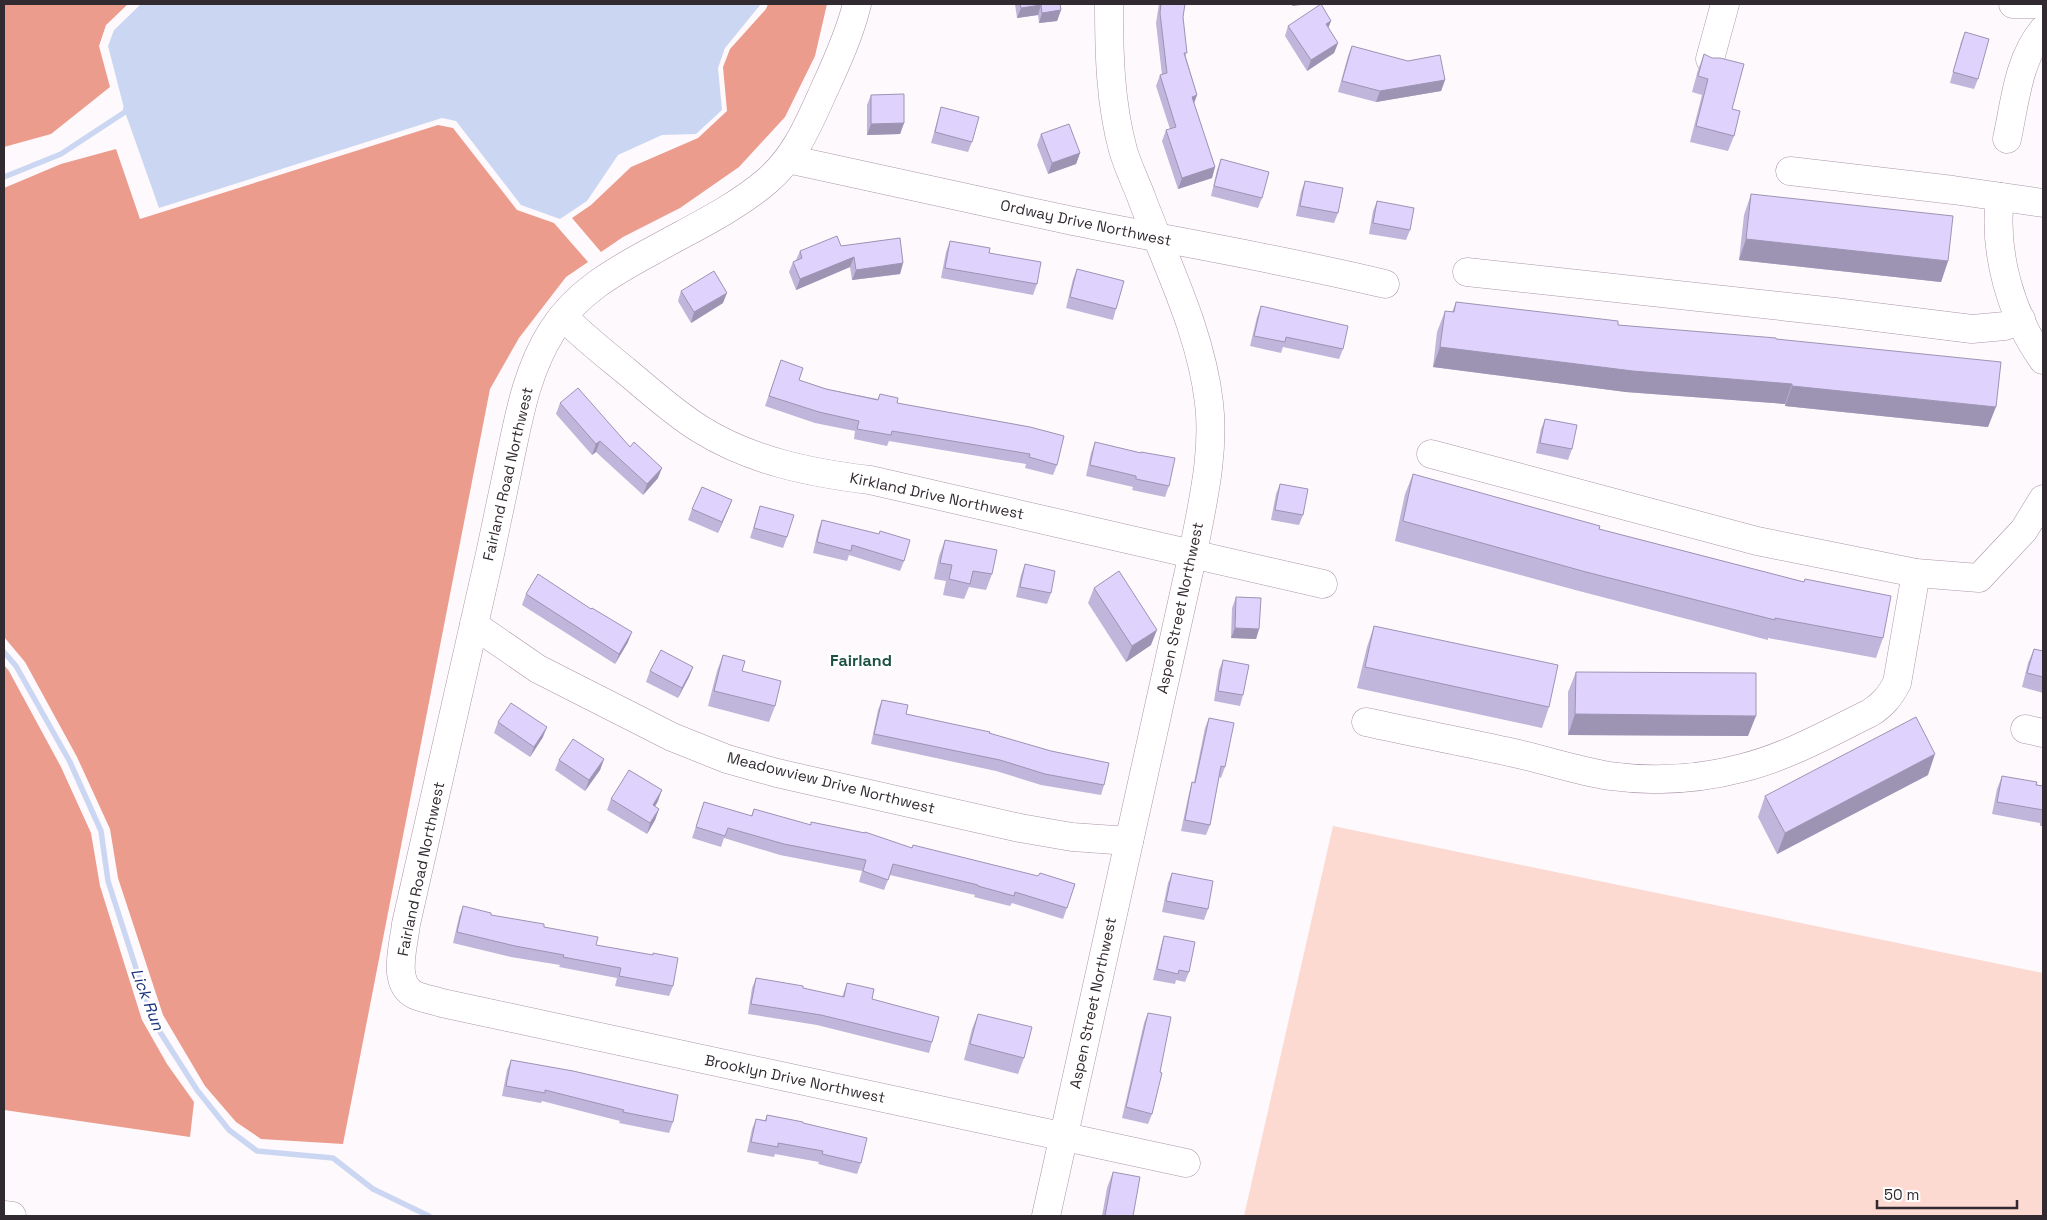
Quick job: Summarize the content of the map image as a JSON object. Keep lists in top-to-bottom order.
{
  "streets": {
    "main road": [
      "Ordway Drive Northwest",
      "Fairland Road Northwest",
      "Kirkland Drive Northwest",
      "Aspen Street Northwest",
      "Meadowview Drive Northwest",
      "Brooklyn Drive Northwest"
    ]
  },
  "crossings": [
    ["Ordway Drive Northwest", "Fairland Road Northwest"],
    ["Ordway Drive Northwest", "Aspen Street Northwest"],
    ["Fairland Road Northwest", "Kirkland Drive Northwest"],
    ["Fairland Road Northwest", "Meadowview Drive Northwest"],
    ["Fairland Road Northwest", "Brooklyn Drive Northwest"],
    ["Kirkland Drive Northwest", "Aspen Street Northwest"],
    ["Aspen Street Northwest", "Meadowview Drive Northwest"],
    ["Aspen Street Northwest", "Brooklyn Drive Northwest"]
  ],
  "districts": ["Fairland"],
  "water": ["Lick Run"],
  "scale_bar": "50 m"
}
